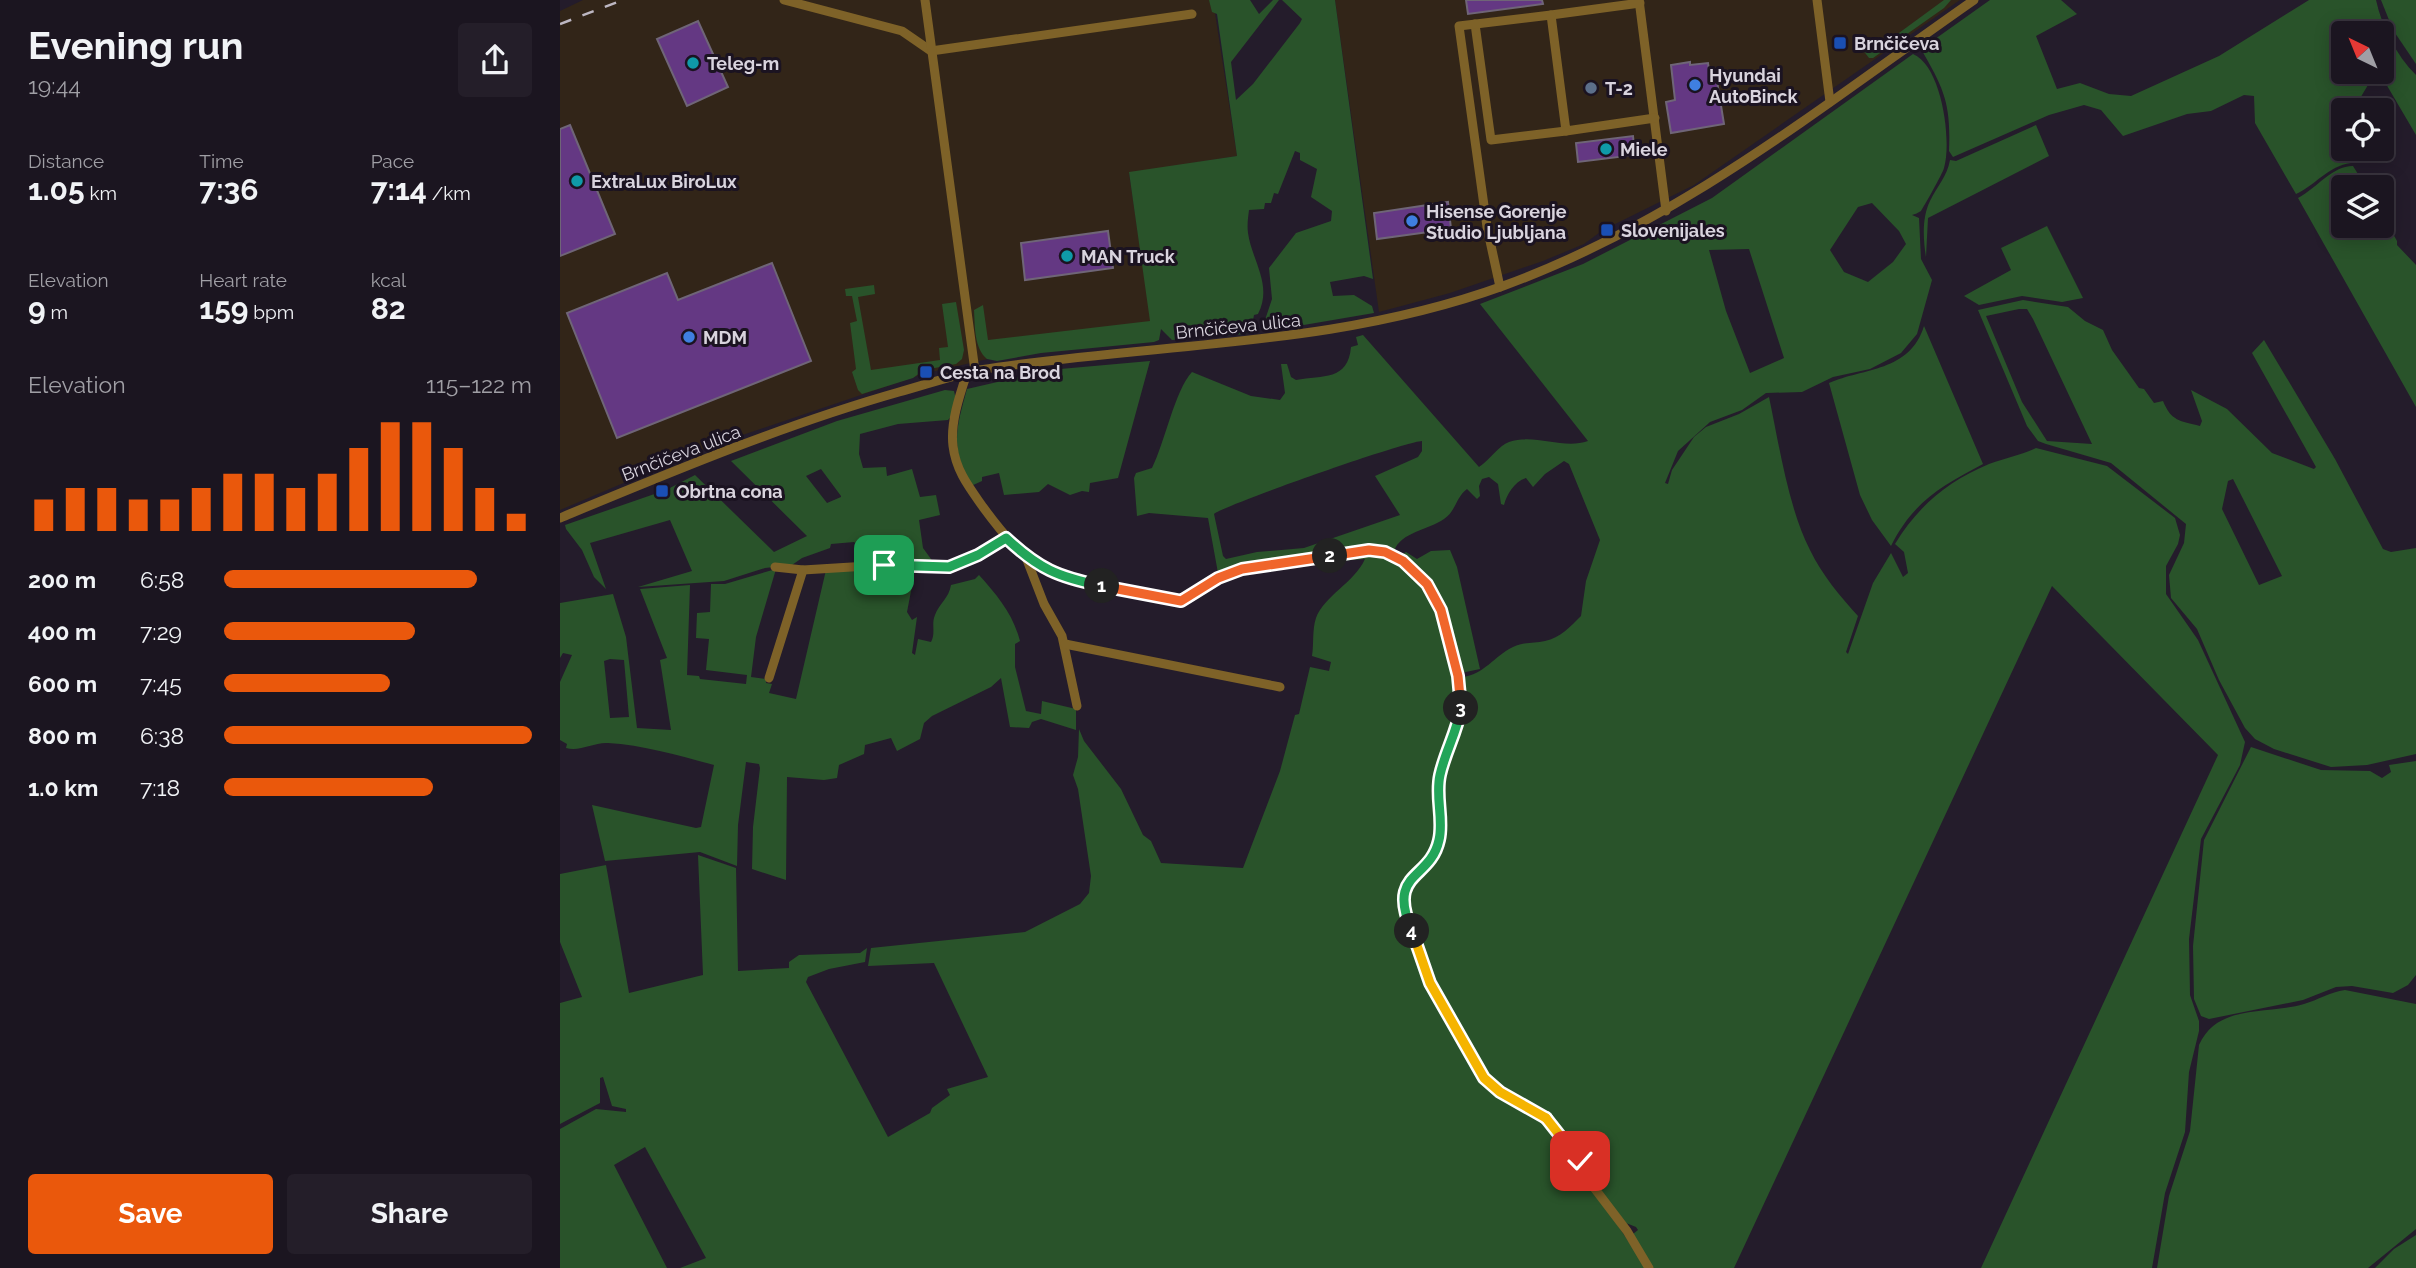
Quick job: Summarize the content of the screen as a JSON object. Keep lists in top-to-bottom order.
{
  "streets": {
    "street": ["Brnčičeva ulica"]
  },
  "places": {
    "transit": [
      "Brnčičeva",
      "Slovenijales",
      "Cesta na Brod",
      "Obrtna cona"
    ],
    "other": [
      "Teleg-m",
      "Hyundai AutoBinck",
      "T-2",
      "Miele",
      "ExtraLux BiroLux",
      "Hisense Gorenje Studio Ljubljana",
      "MAN Truck",
      "MDM"
    ]
  },
  "north": "top left",
  "page": {
    "heading": ["Evening run", "19:44"],
    "stats": [
      ["Distance", "1.05 km"],
      ["Time", "7:36"],
      ["Pace", "7:14 /km"],
      ["Elevation", "9 m"],
      ["Heart rate", "159 bpm"],
      ["kcal", "82"]
    ],
    "chart": ["Elevation", "115–122 m"],
    "pins": [
      "2",
      "1",
      "3",
      "4"
    ],
    "list": [
      {
        "name": "200 m",
        "note": "6:58"
      },
      {
        "name": "400 m",
        "note": "7:29"
      },
      {
        "name": "600 m",
        "note": "7:45"
      },
      {
        "name": "800 m",
        "note": "6:38"
      },
      {
        "name": "1.0 km",
        "note": "7:18"
      }
    ],
    "buttons": ["Save", "Share"]
  }
}
